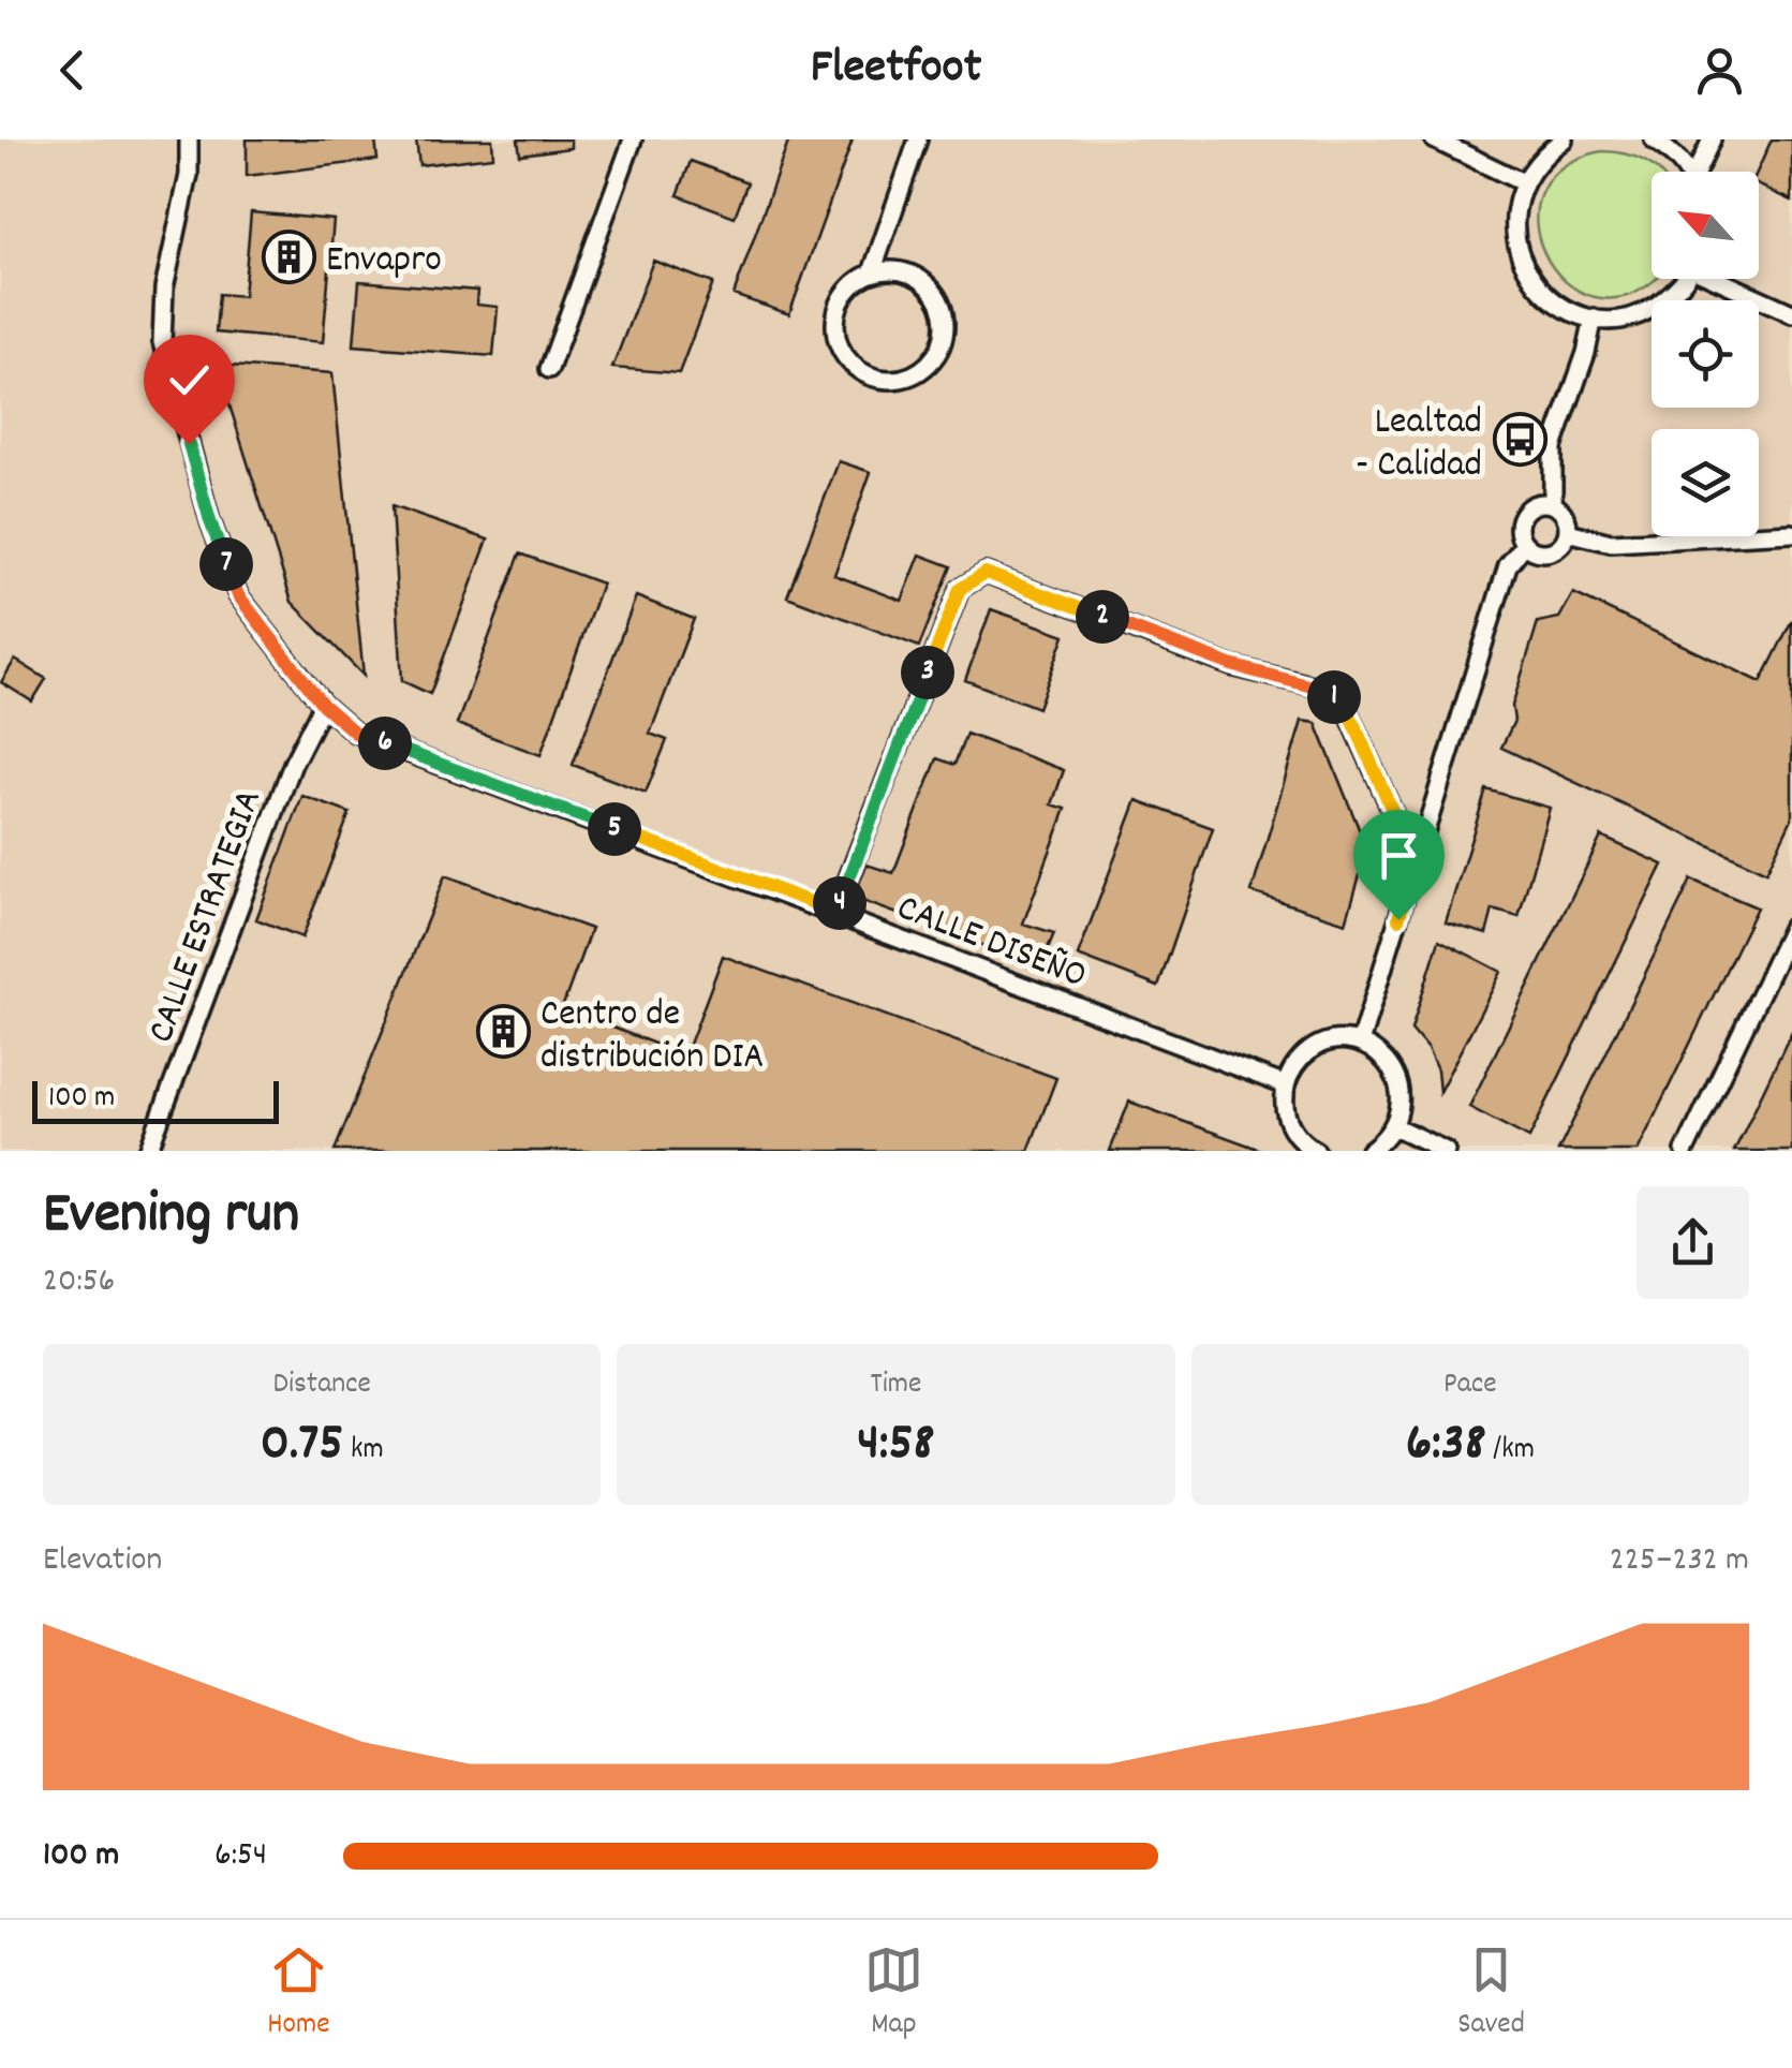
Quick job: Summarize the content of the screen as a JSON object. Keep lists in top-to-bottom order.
{
  "streets": {
    "street": ["CALLE ESTRATEGIA", "CALLE DISEÑO"]
  },
  "crossings": [
    ["CALLE ESTRATEGIA", "CALLE DISEÑO"]
  ],
  "places": {
    "building": ["Envapro", "Centro de distribución DIA"],
    "bus stop": ["Lealtad - Calidad"]
  },
  "scale_bar": "100 m",
  "north": "top left",
  "page": {
    "header": "Fleetfoot",
    "pins": [
      "7",
      "2",
      "3",
      "1",
      "6",
      "5",
      "4"
    ],
    "scale": "100 m",
    "heading": ["Evening run", "20:56"],
    "stats": [
      ["Distance", "0.75 km"],
      ["Time", "4:58"],
      ["Pace", "6:38 /km"]
    ],
    "chart": ["Elevation", "225–232 m"],
    "list": [
      {
        "name": "100 m",
        "note": "6:54"
      }
    ],
    "tabs": ["Home", "Map", "Saved"]
  }
}
